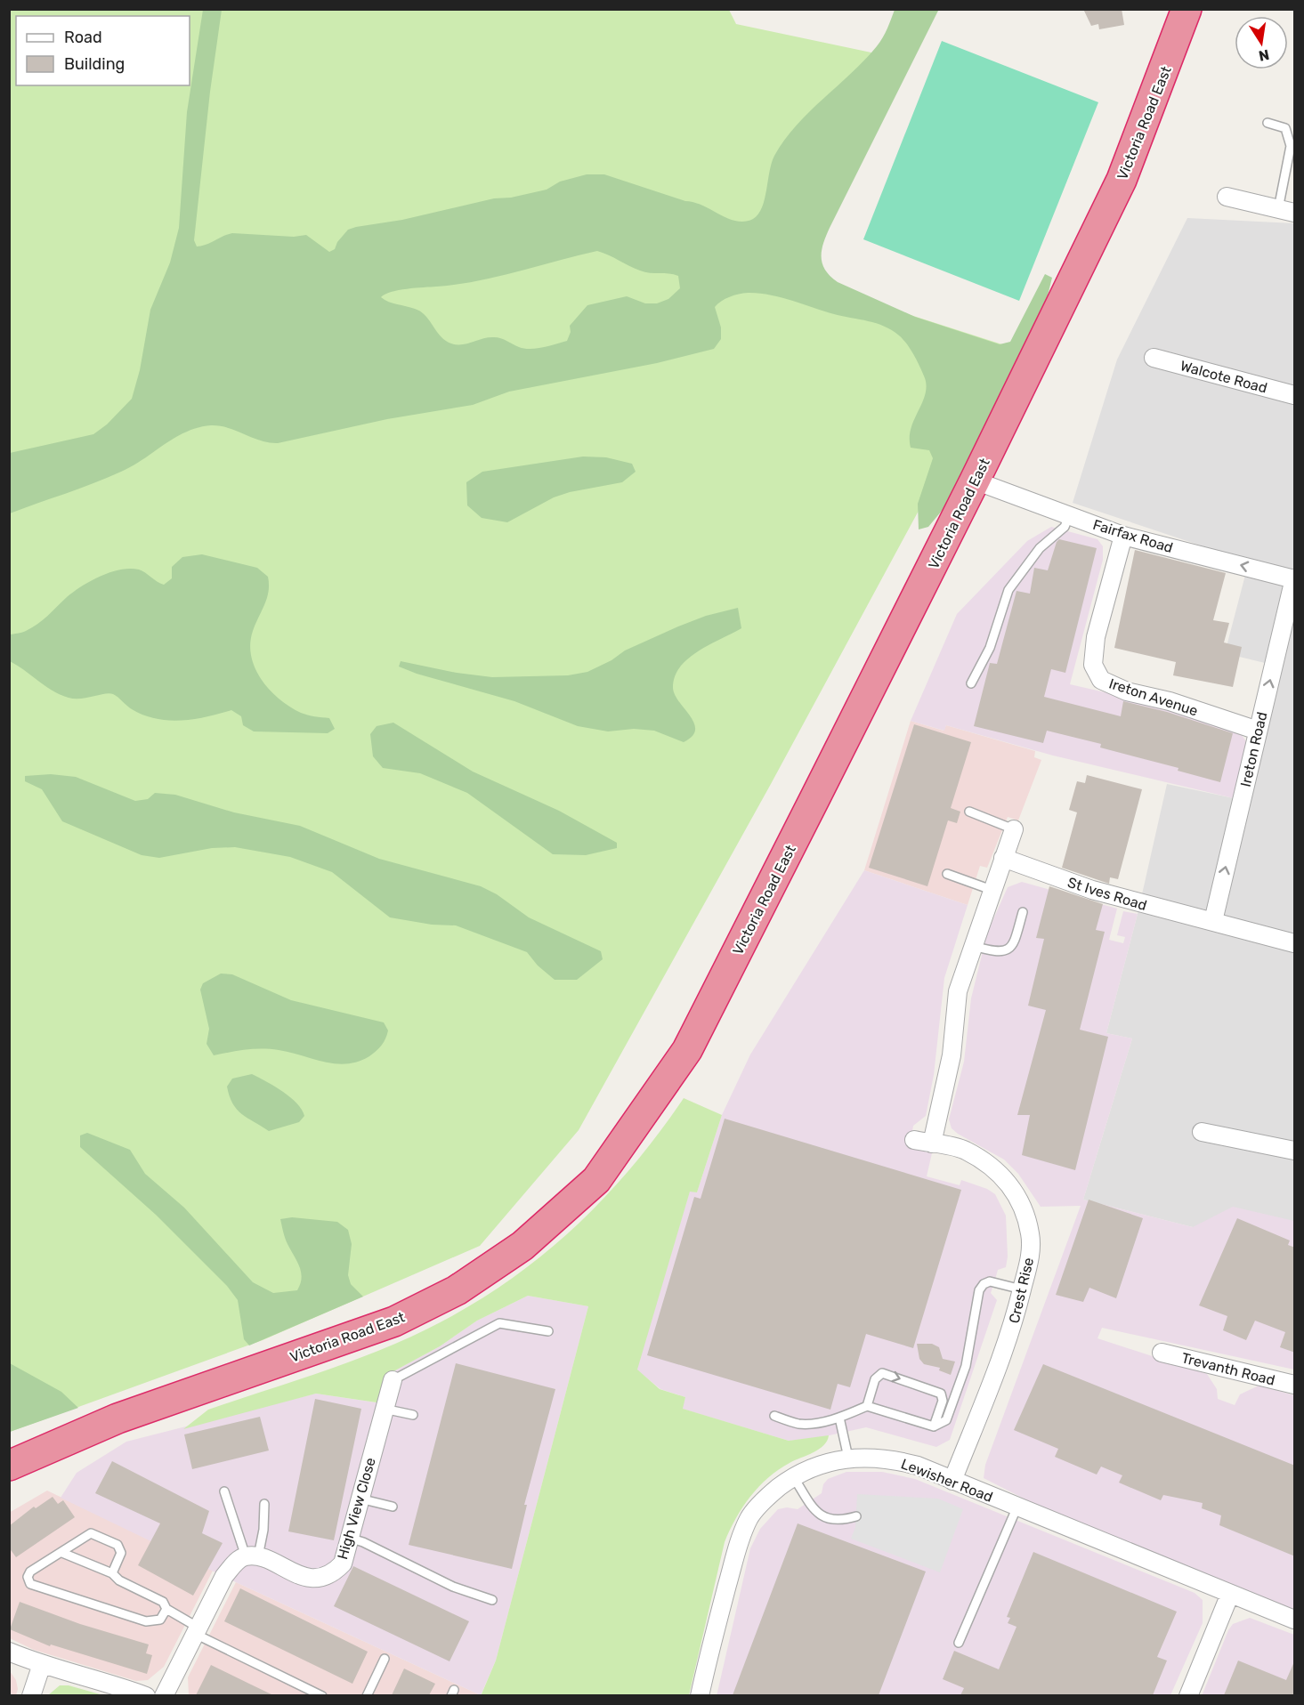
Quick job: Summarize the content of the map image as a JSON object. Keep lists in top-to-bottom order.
{
  "streets": {
    "highway": ["Victoria Road East"],
    "street": [
      "Walcote Road",
      "Fairfax Road",
      "Ireton Avenue",
      "Ireton Road",
      "St Ives Road",
      "Crest Rise",
      "Trevanth Road",
      "Lewisher Road",
      "High View Close"
    ]
  },
  "crossings": [
    ["Victoria Road East", "Fairfax Road"],
    ["Fairfax Road", "Ireton Avenue"],
    ["Fairfax Road", "Ireton Road"],
    ["Ireton Avenue", "Ireton Road"],
    ["Ireton Road", "St Ives Road"],
    ["Crest Rise", "Lewisher Road"]
  ],
  "one_way": ["Fairfax Road", "Ireton Road"],
  "legend": ["Road", "Building"],
  "north": "bottom"
}
